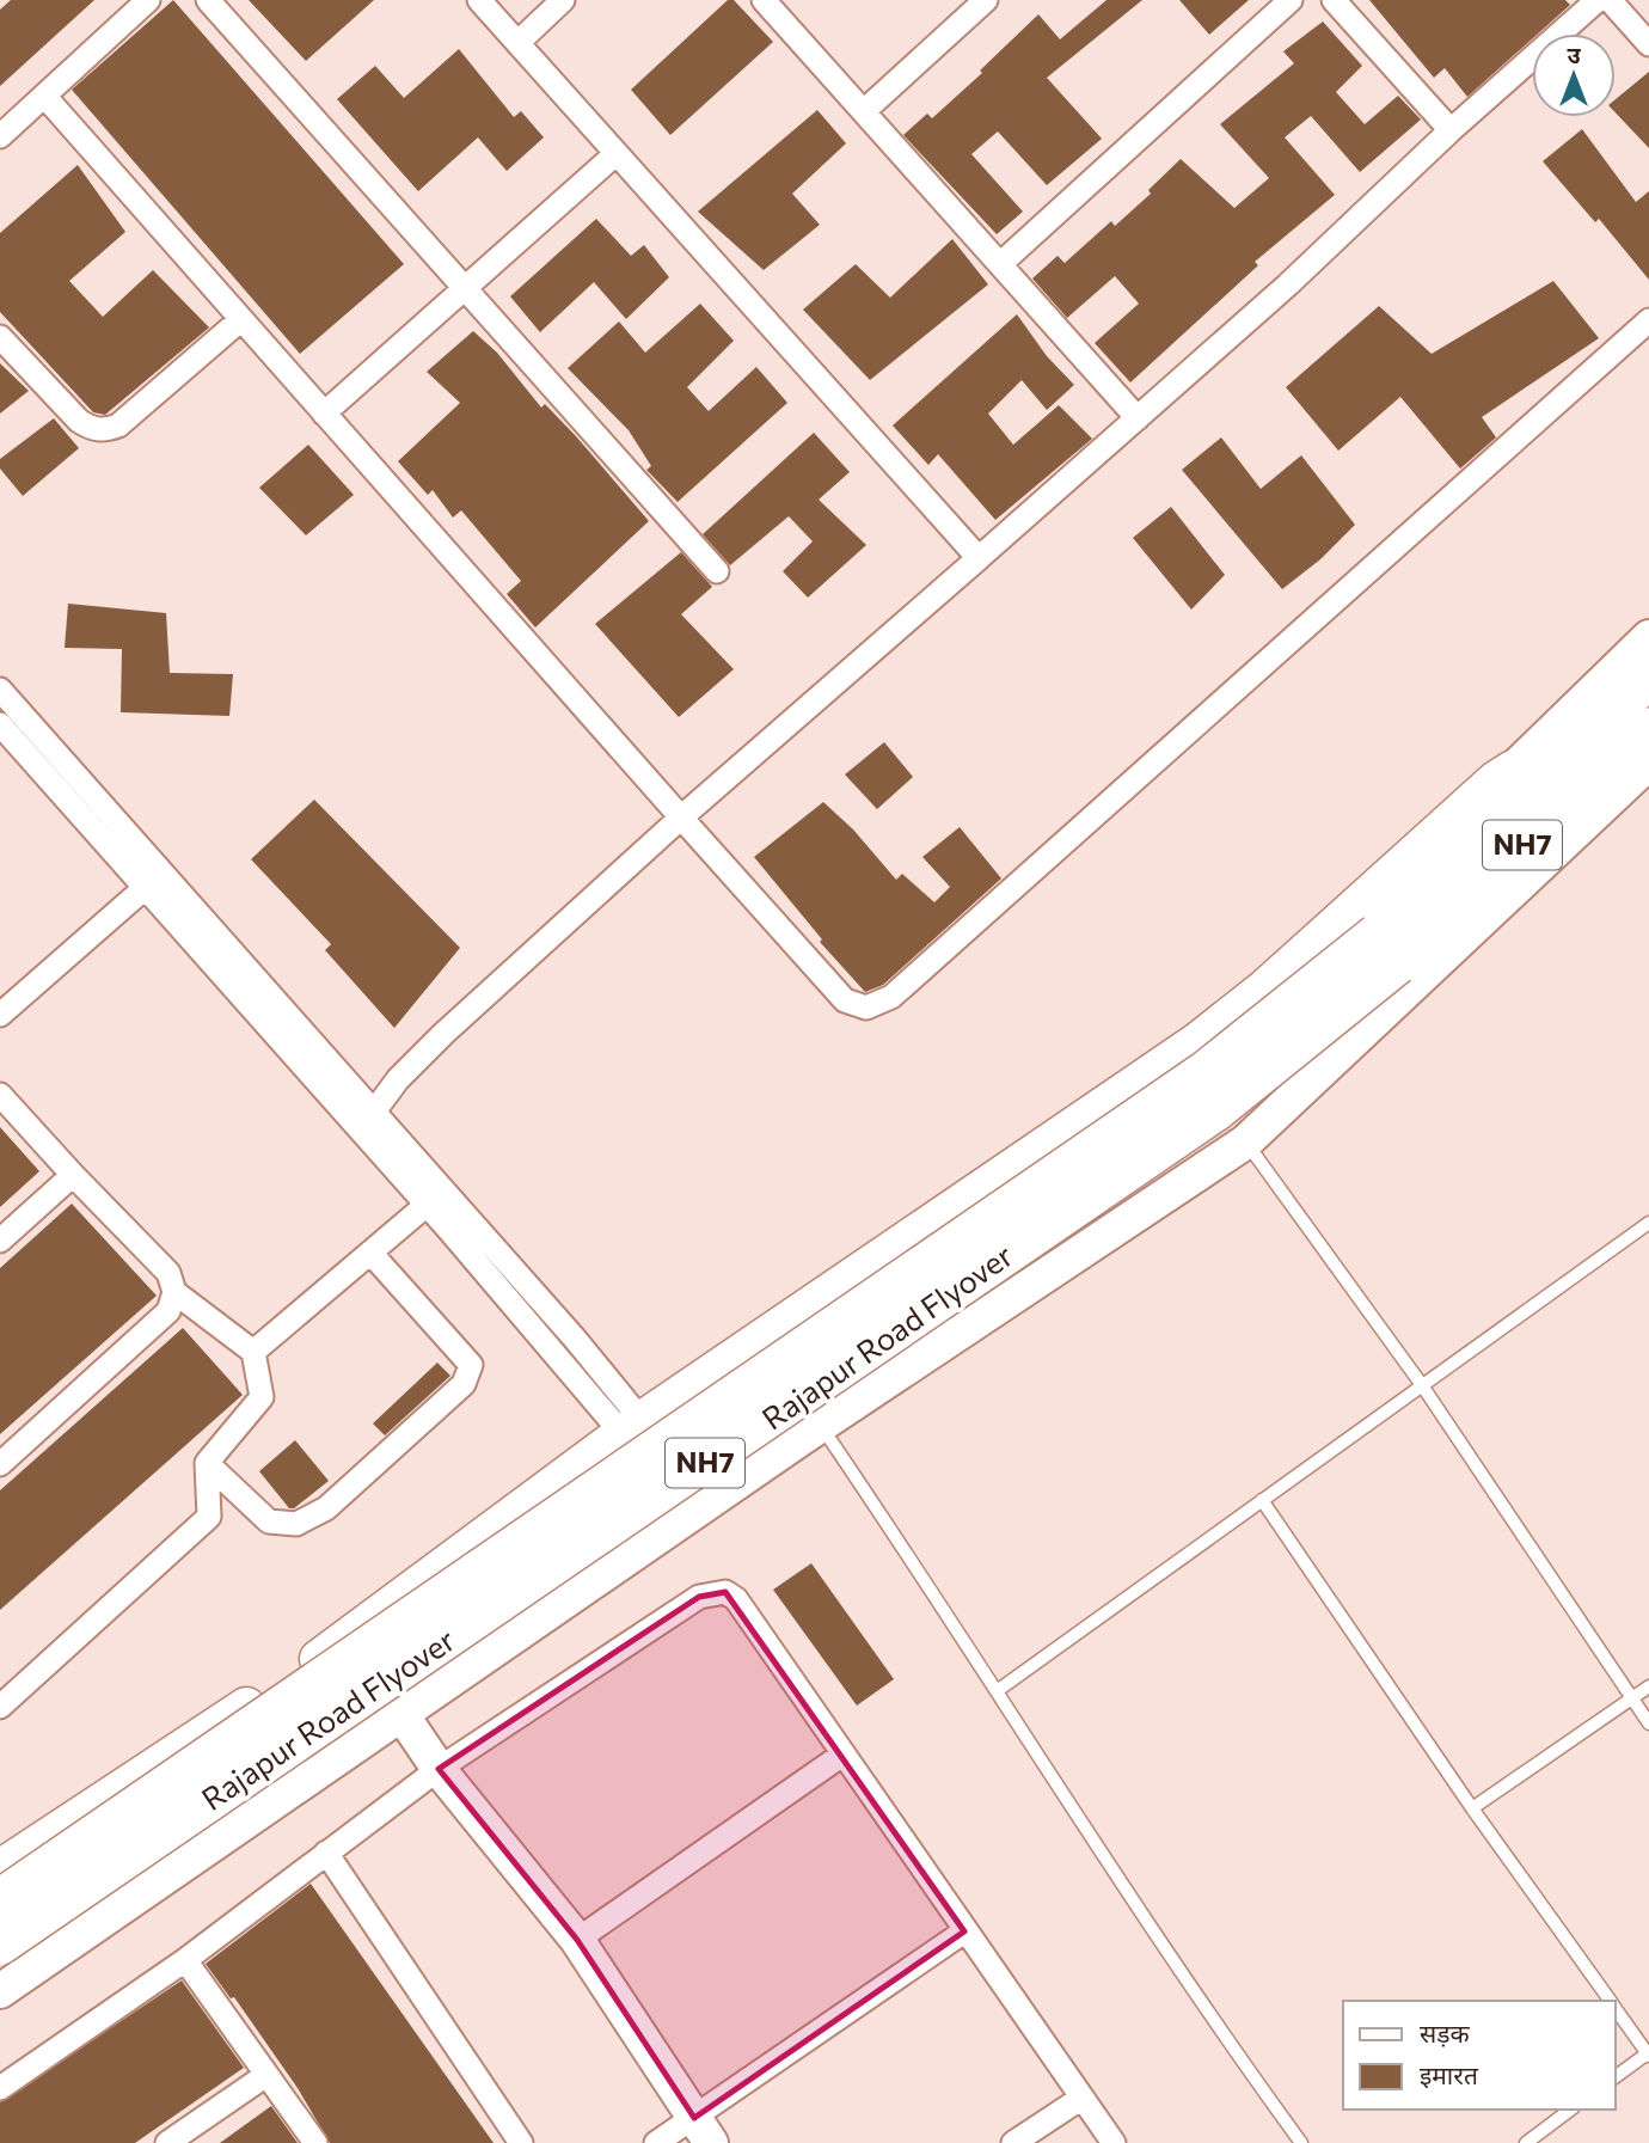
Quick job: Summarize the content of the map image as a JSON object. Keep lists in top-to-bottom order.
{
  "streets": {
    "highway": ["NH7", "Rajapur Road Flyover"]
  },
  "crossings": [
    ["NH7", "Rajapur Road Flyover"]
  ],
  "legend": ["सड़क", "इमारत"],
  "north": "top"
}
